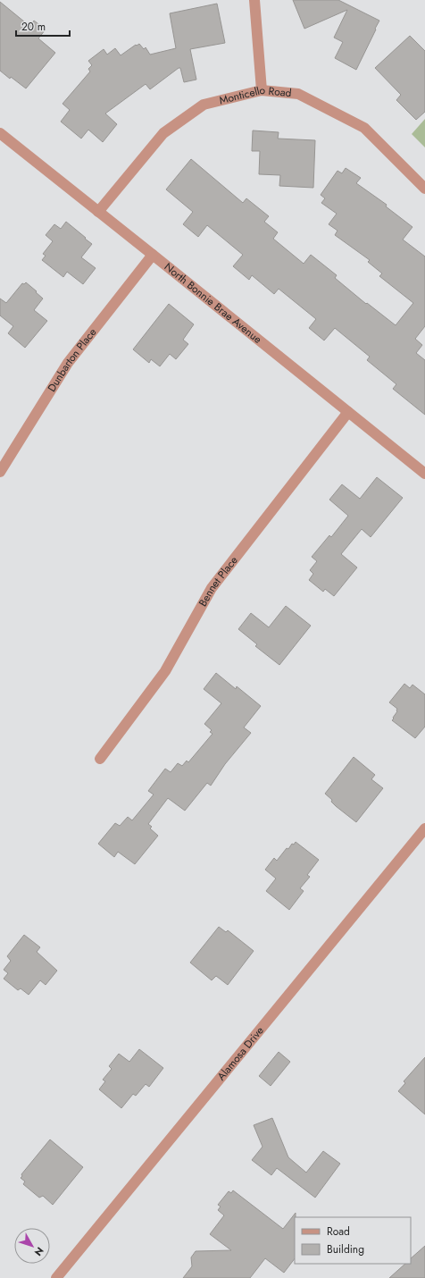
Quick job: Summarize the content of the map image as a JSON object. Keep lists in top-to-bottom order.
{
  "streets": {
    "street": [
      "Monticello Road",
      "North Bonnie Brae Avenue",
      "Dunbarton Place",
      "Bennet Place",
      "Alamosa Drive"
    ]
  },
  "crossings": [
    ["Monticello Road", "North Bonnie Brae Avenue"],
    ["North Bonnie Brae Avenue", "Dunbarton Place"],
    ["North Bonnie Brae Avenue", "Bennet Place"]
  ],
  "legend": ["Road", "Building"],
  "scale_bar": "20 m",
  "north": "bottom right"
}
